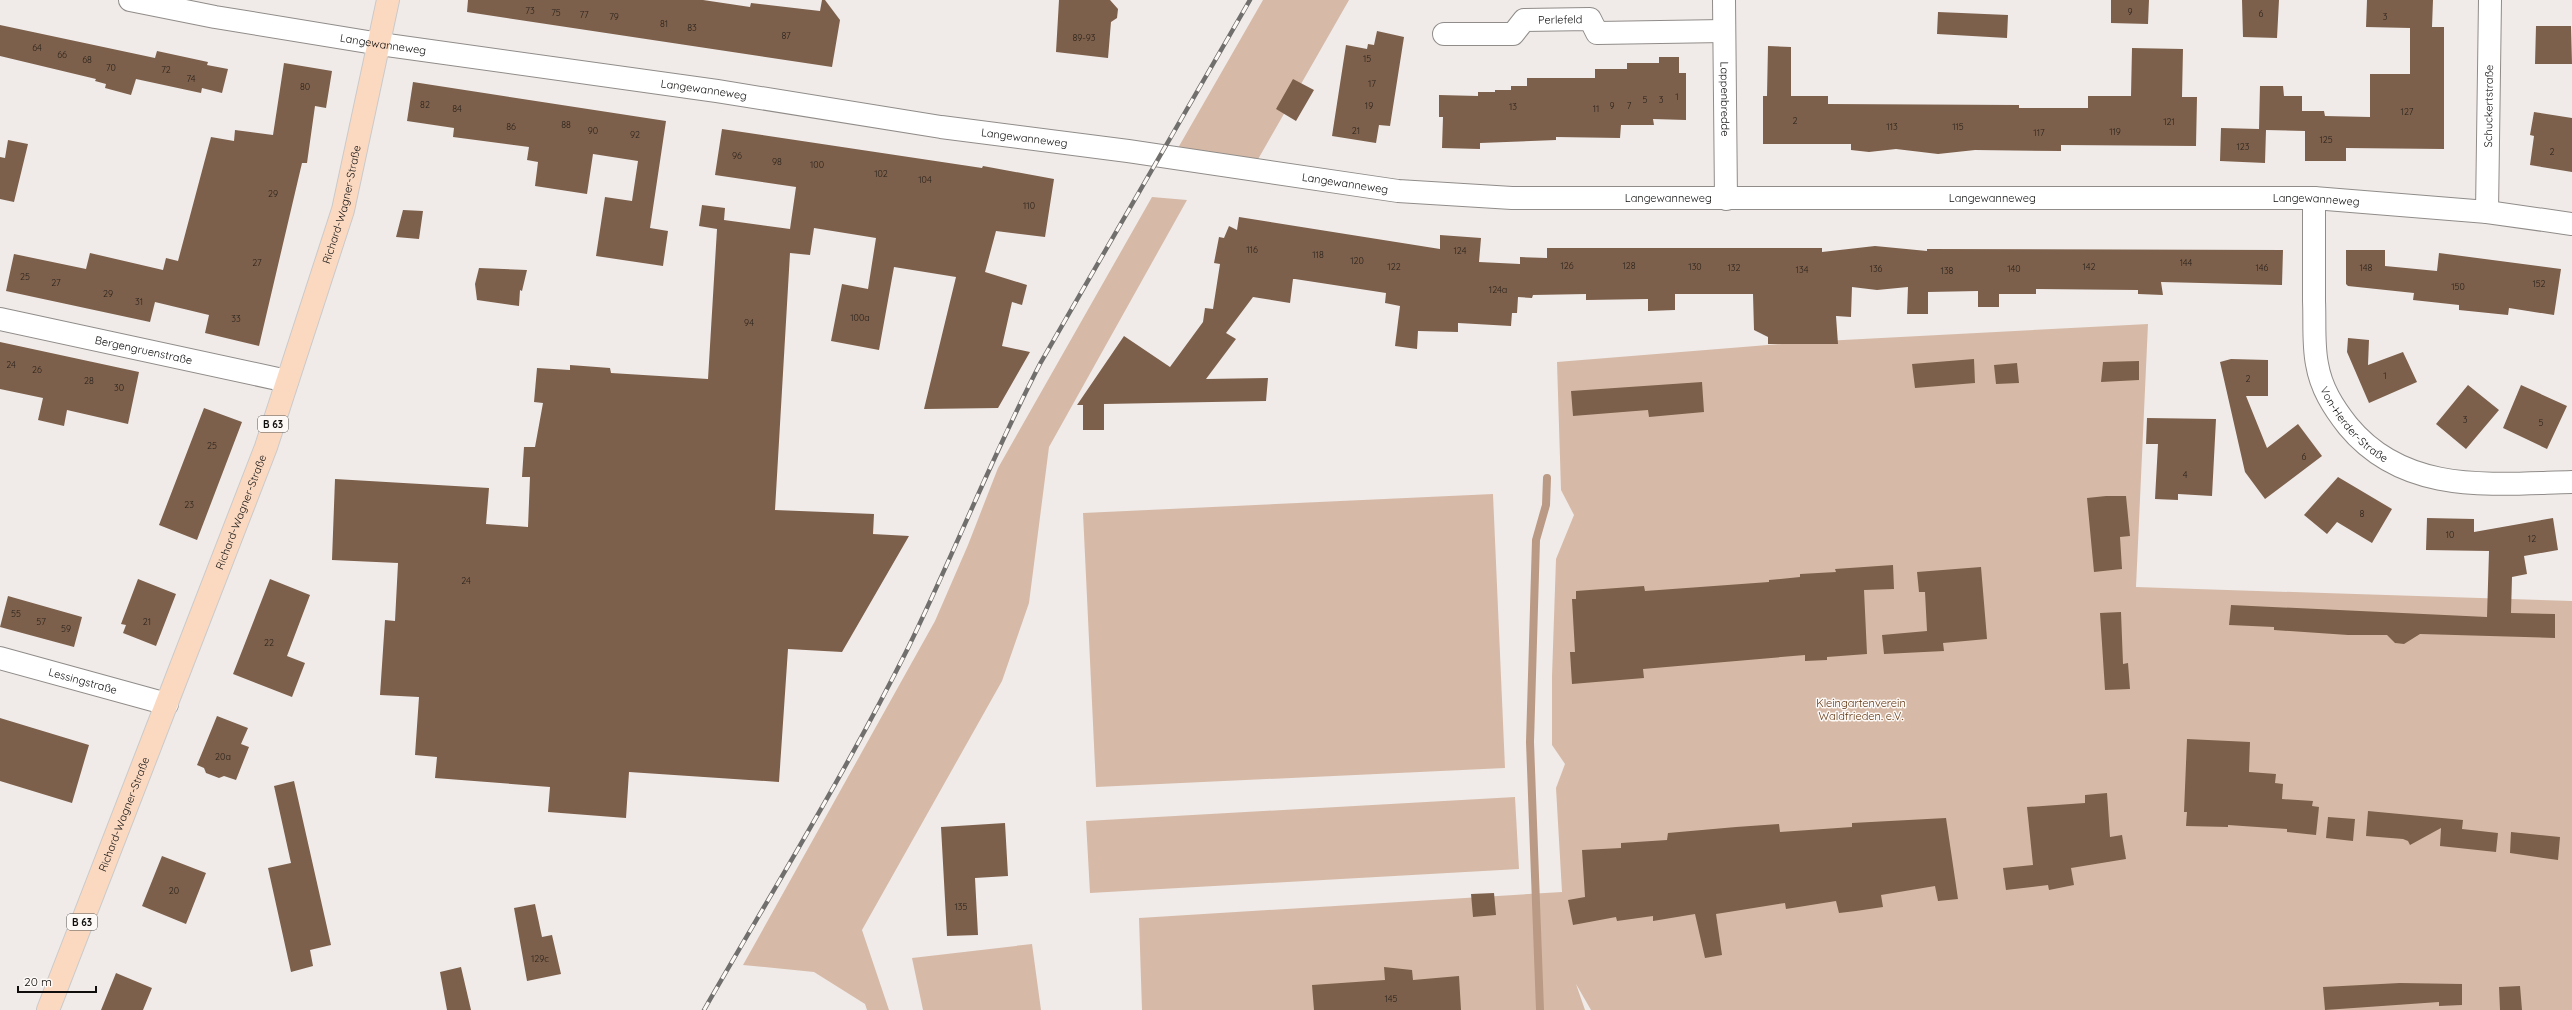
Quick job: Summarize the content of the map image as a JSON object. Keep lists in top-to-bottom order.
{
  "streets": {
    "main road": ["Richard-Wagner-Straße", "B 63"],
    "street": [
      "Perlefeld",
      "Langewanneweg",
      "Lappenbredde",
      "Schuckertstraße",
      "Bergengruenstraße",
      "Von-Herder-Straße",
      "Lessingstraße"
    ]
  },
  "crossings": [
    ["Perlefeld", "Lappenbredde"],
    ["Langewanneweg", "Lappenbredde"],
    ["Langewanneweg", "Schuckertstraße"],
    ["Langewanneweg", "Richard-Wagner-Straße"],
    ["Langewanneweg", "Von-Herder-Straße"],
    ["Richard-Wagner-Straße", "Bergengruenstraße"],
    ["Richard-Wagner-Straße", "Lessingstraße"]
  ],
  "parks": ["Kleingartenverein Waldfrieden. e.V."],
  "house_numbers": [
    "73",
    "9",
    "75",
    "6",
    "77",
    "79",
    "3",
    "81",
    "83",
    "87",
    "89-93",
    "64",
    "66",
    "15",
    "68",
    "70",
    "72",
    "74",
    "17",
    "80",
    "1",
    "5",
    "3",
    "82",
    "19",
    "9",
    "7",
    "13",
    "84",
    "11",
    "127",
    "2",
    "121",
    "88",
    "86",
    "113",
    "115",
    "90",
    "21",
    "119",
    "117",
    "92",
    "125",
    "123",
    "2",
    "96",
    "98",
    "100",
    "102",
    "104",
    "29",
    "110",
    "116",
    "124",
    "118",
    "120",
    "27",
    "144",
    "126",
    "128",
    "122",
    "130",
    "142",
    "132",
    "146",
    "148",
    "136",
    "140",
    "134",
    "138",
    "25",
    "27",
    "152",
    "150",
    "124a",
    "29",
    "31",
    "100a",
    "33",
    "94",
    "24",
    "26",
    "1",
    "2",
    "28",
    "30",
    "3",
    "5",
    "25",
    "6",
    "4",
    "23",
    "8",
    "10",
    "12",
    "24",
    "55",
    "57",
    "21",
    "59",
    "22",
    "20a",
    "20",
    "135",
    "129c",
    "145"
  ],
  "scale_bar": "20 m"
}
